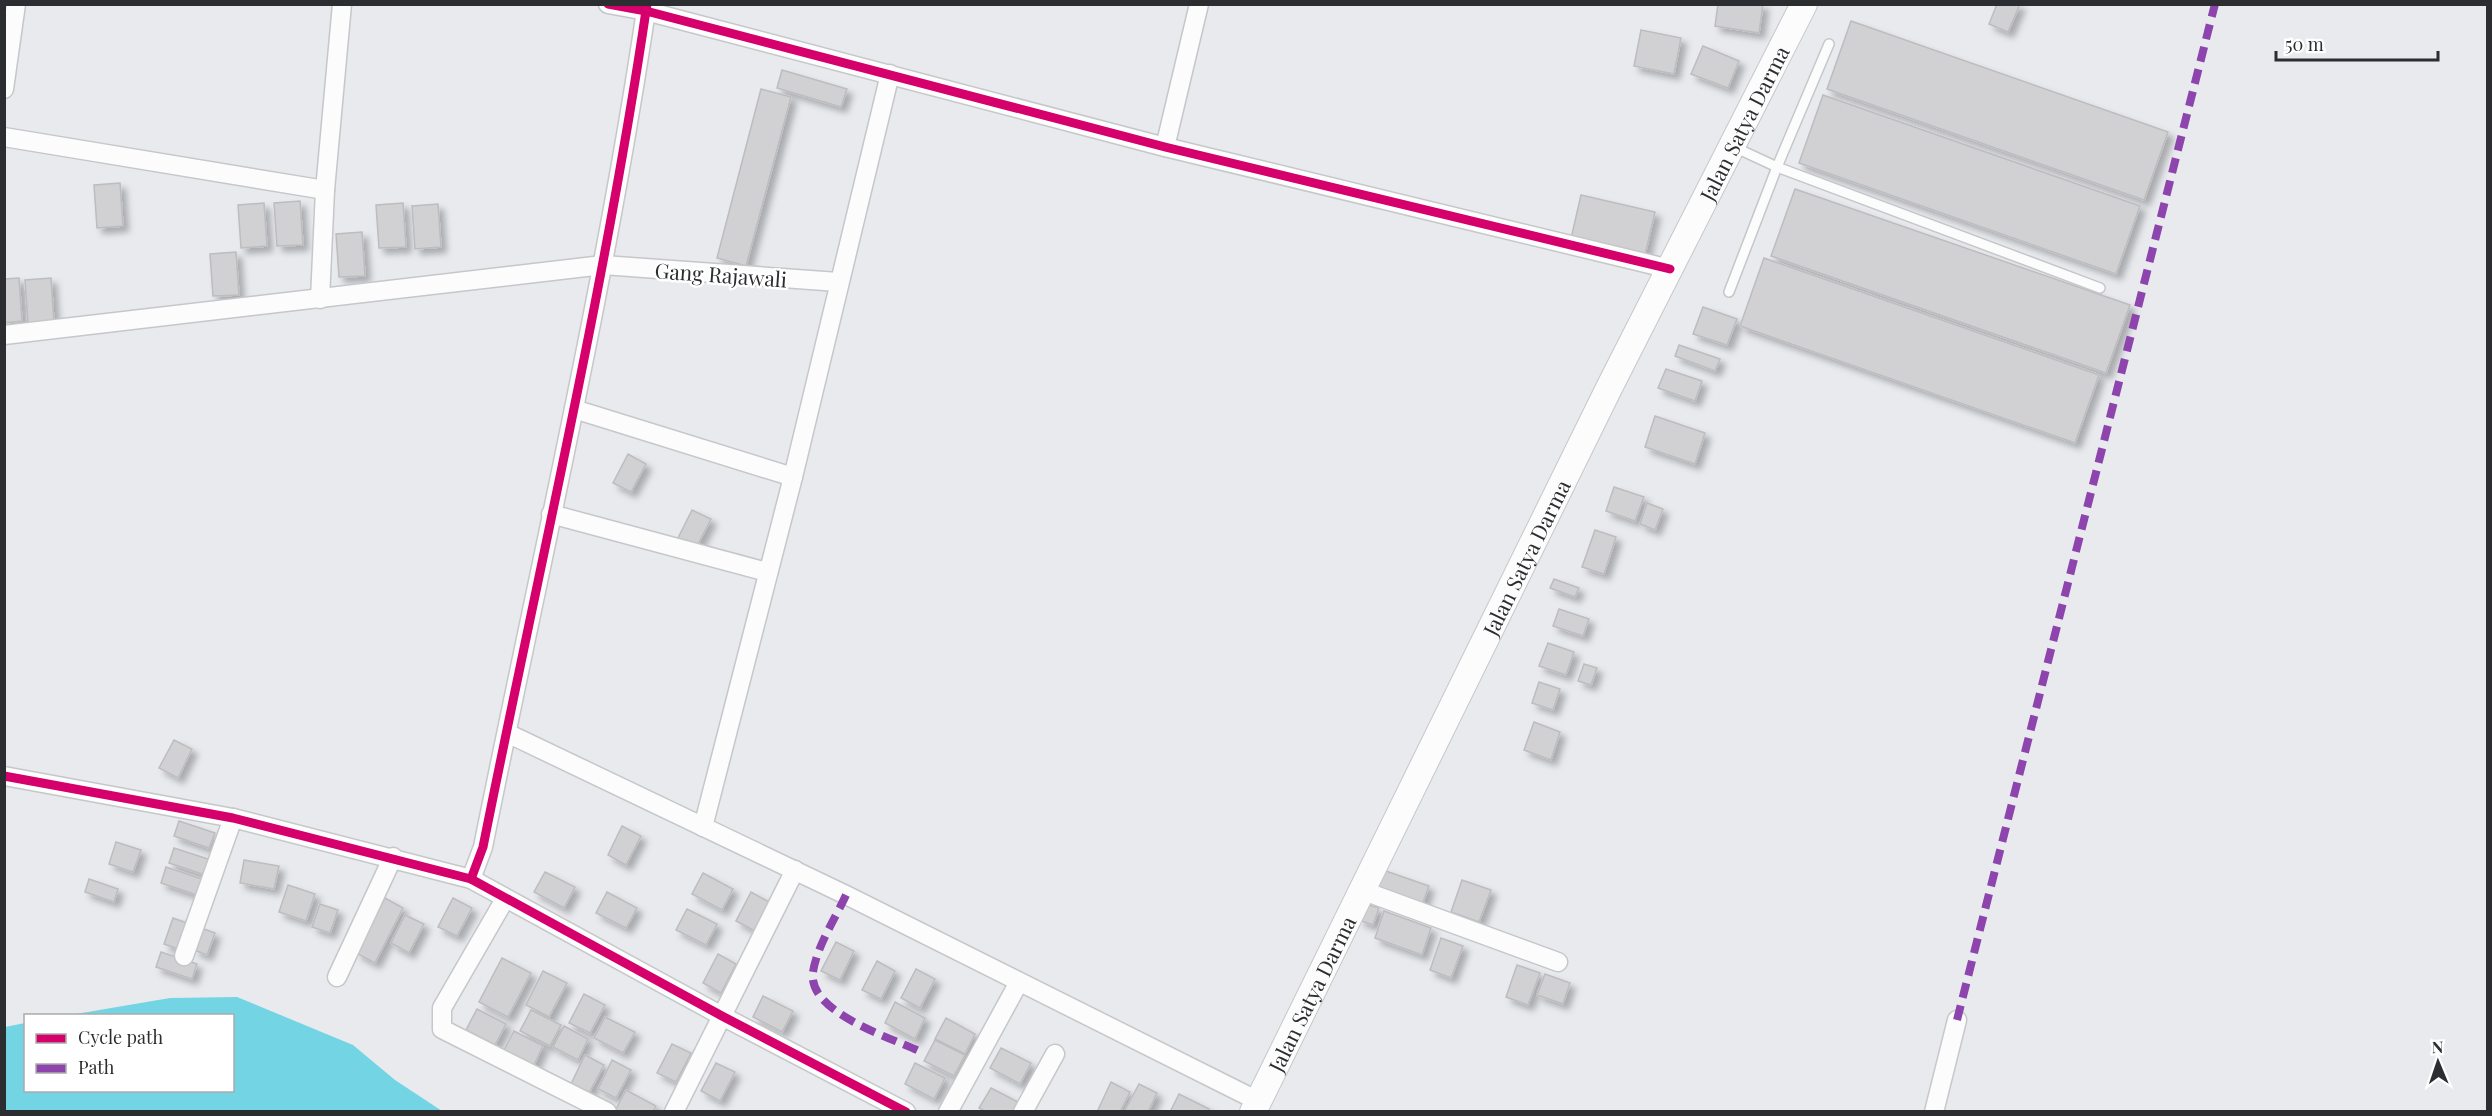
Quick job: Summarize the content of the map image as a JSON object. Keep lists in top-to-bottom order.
{
  "streets": {
    "main road": ["Jalan Satya Darma"],
    "street": ["Gang Rajawali"]
  },
  "legend": ["Cycle path", "Path"],
  "scale_bar": "50 m",
  "north": "top"
}
